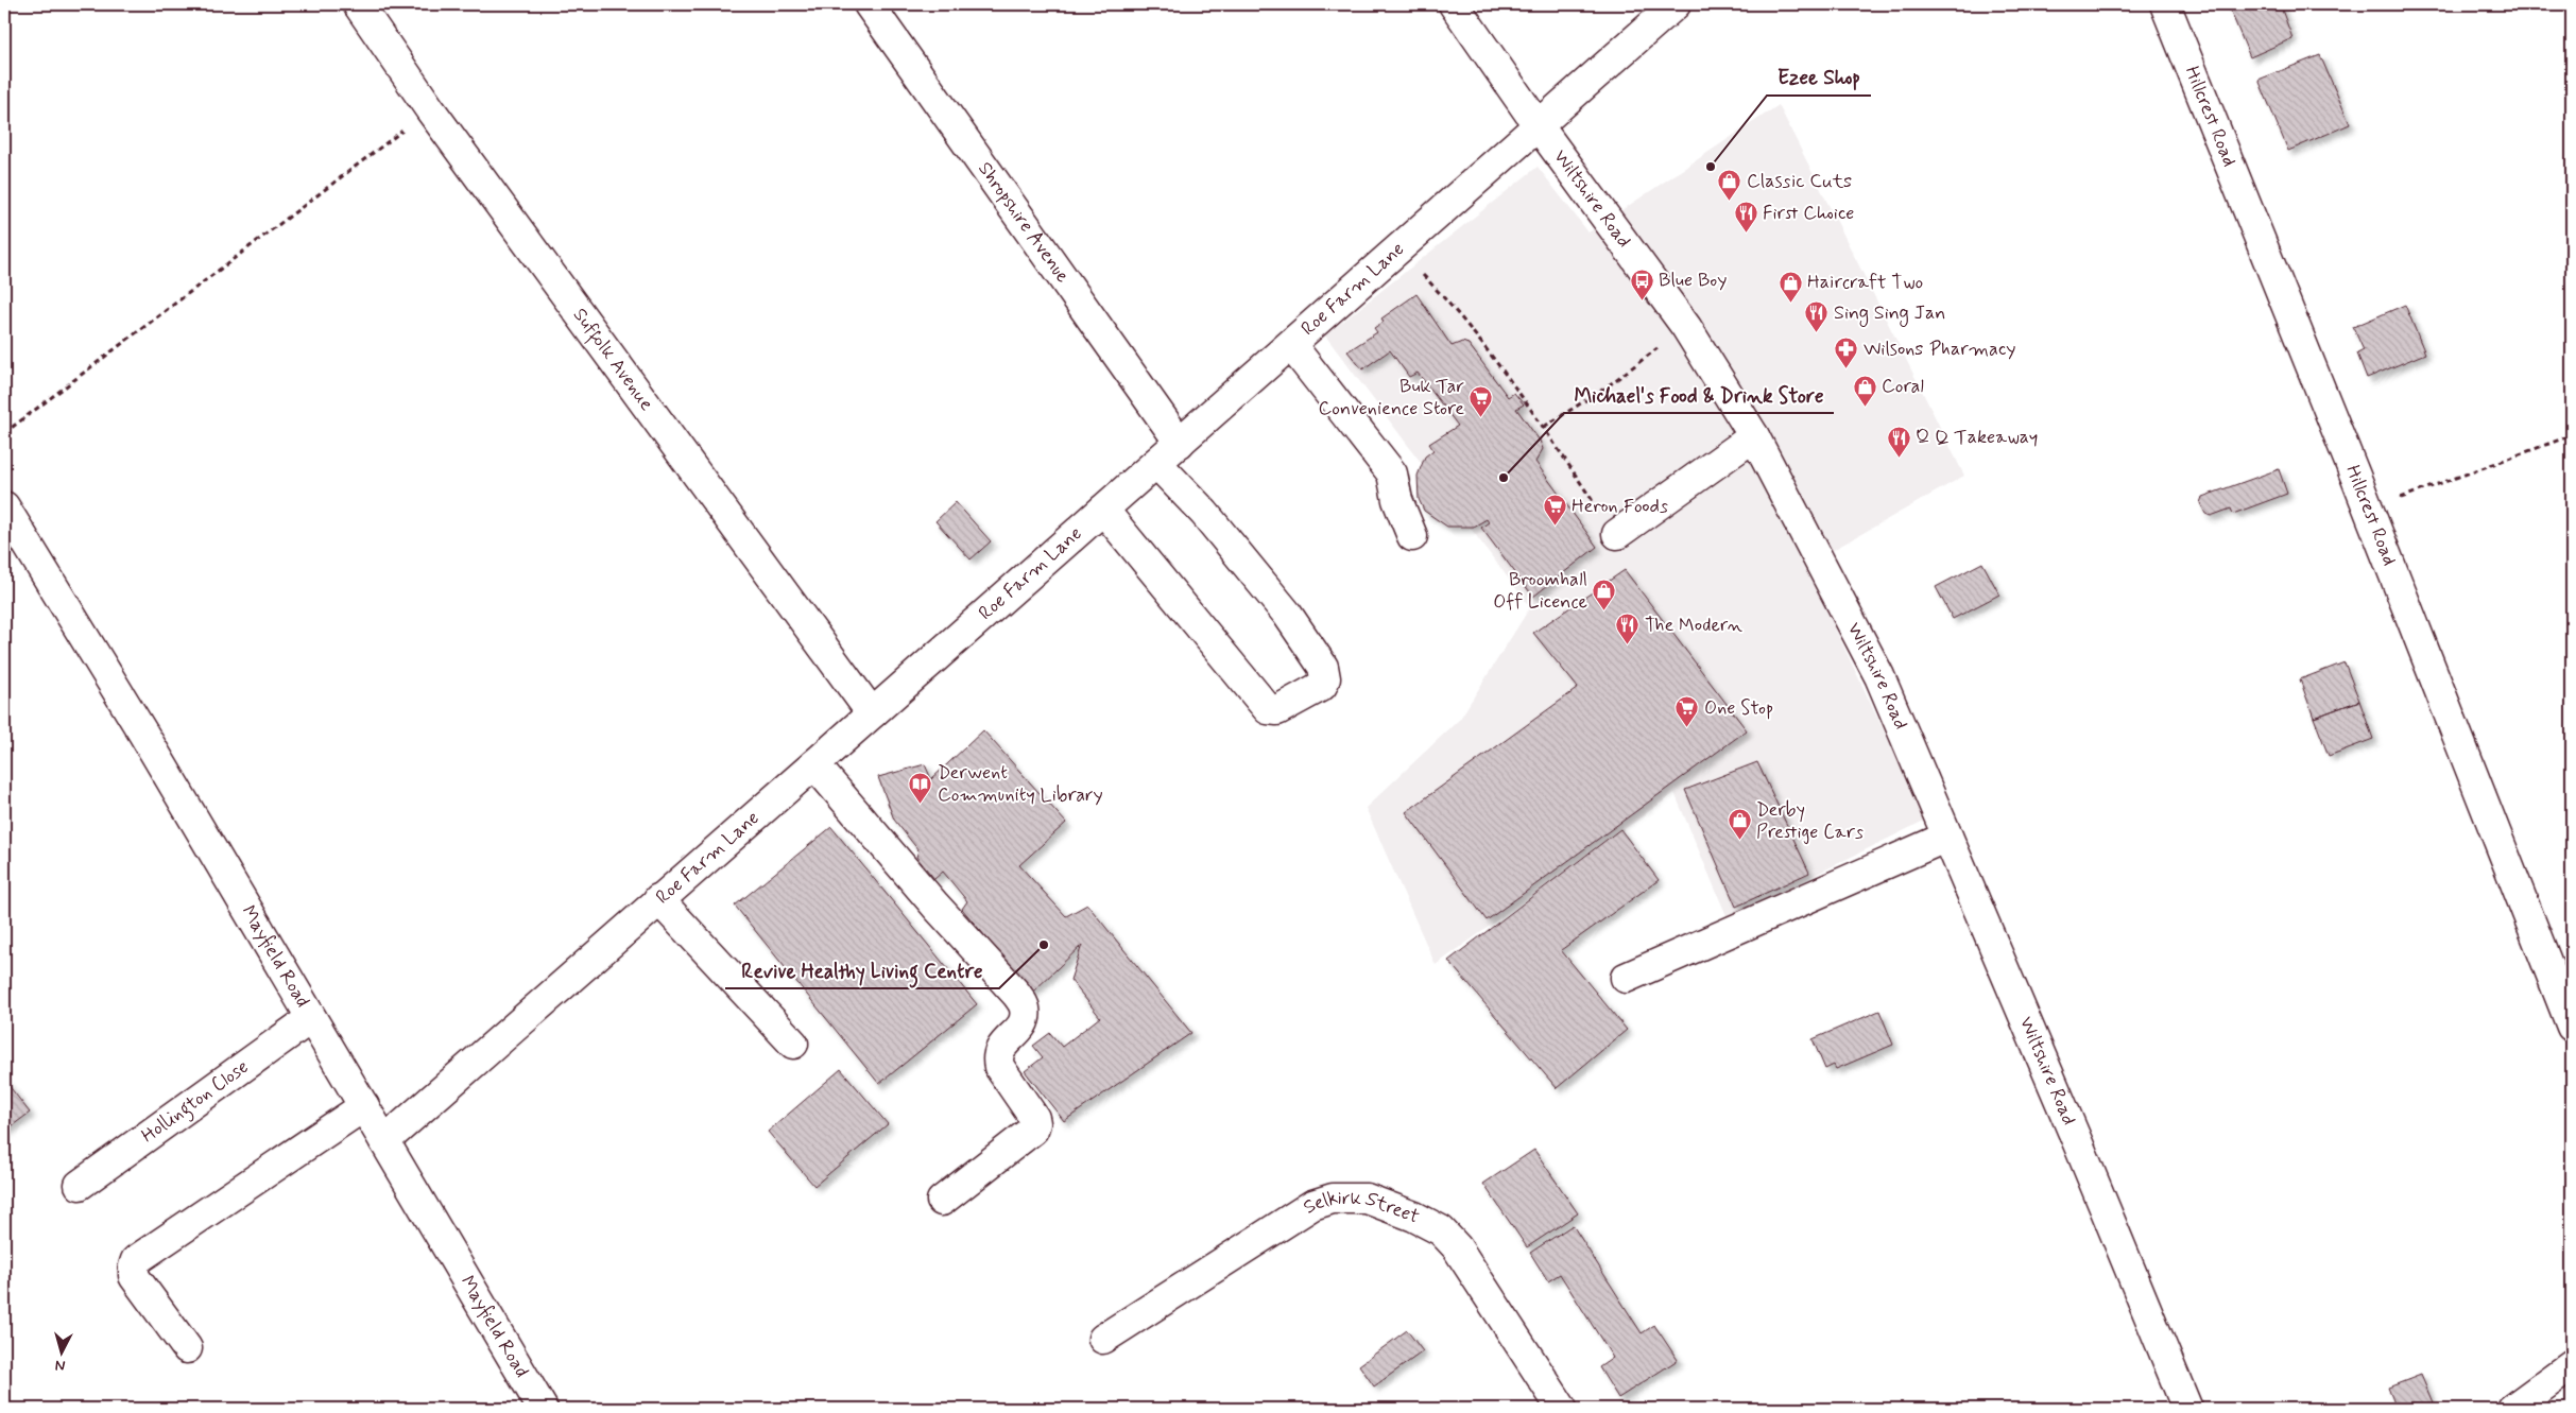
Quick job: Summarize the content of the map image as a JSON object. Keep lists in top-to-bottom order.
{
  "streets": {
    "street": [
      "Hillcrest Road",
      "Wiltshire Road",
      "Shropshire Avenue",
      "Roe Farm Lane",
      "Suffolk Avenue",
      "Mayfield Road",
      "Hollington Close",
      "Selkirk Street"
    ]
  },
  "crossings": [
    ["Wiltshire Road", "Roe Farm Lane"],
    ["Shropshire Avenue", "Roe Farm Lane"],
    ["Roe Farm Lane", "Suffolk Avenue"],
    ["Roe Farm Lane", "Mayfield Road"],
    ["Mayfield Road", "Hollington Close"]
  ],
  "places": {
    "other": ["Ezee Shop", "Michael's Food & Drink Store", "Revive Healthy Living Centre"],
    "shop": [
      "Classic Cuts",
      "Haircraft Two",
      "Coral",
      "Broomhall Off Licence",
      "Derby Prestige Cars"
    ],
    "restaurant": [
      "First Choice",
      "Sing Sing Jan",
      "Q Q Takeaway",
      "The Modern"
    ],
    "bus stop": ["Blue Boy"],
    "pharmacy": ["Wilsons Pharmacy"],
    "supermarket": ["Buk Tar Convenience Store", "Heron Foods", "One Stop"],
    "library": ["Derwent Community Library"]
  },
  "north": "bottom"
}
